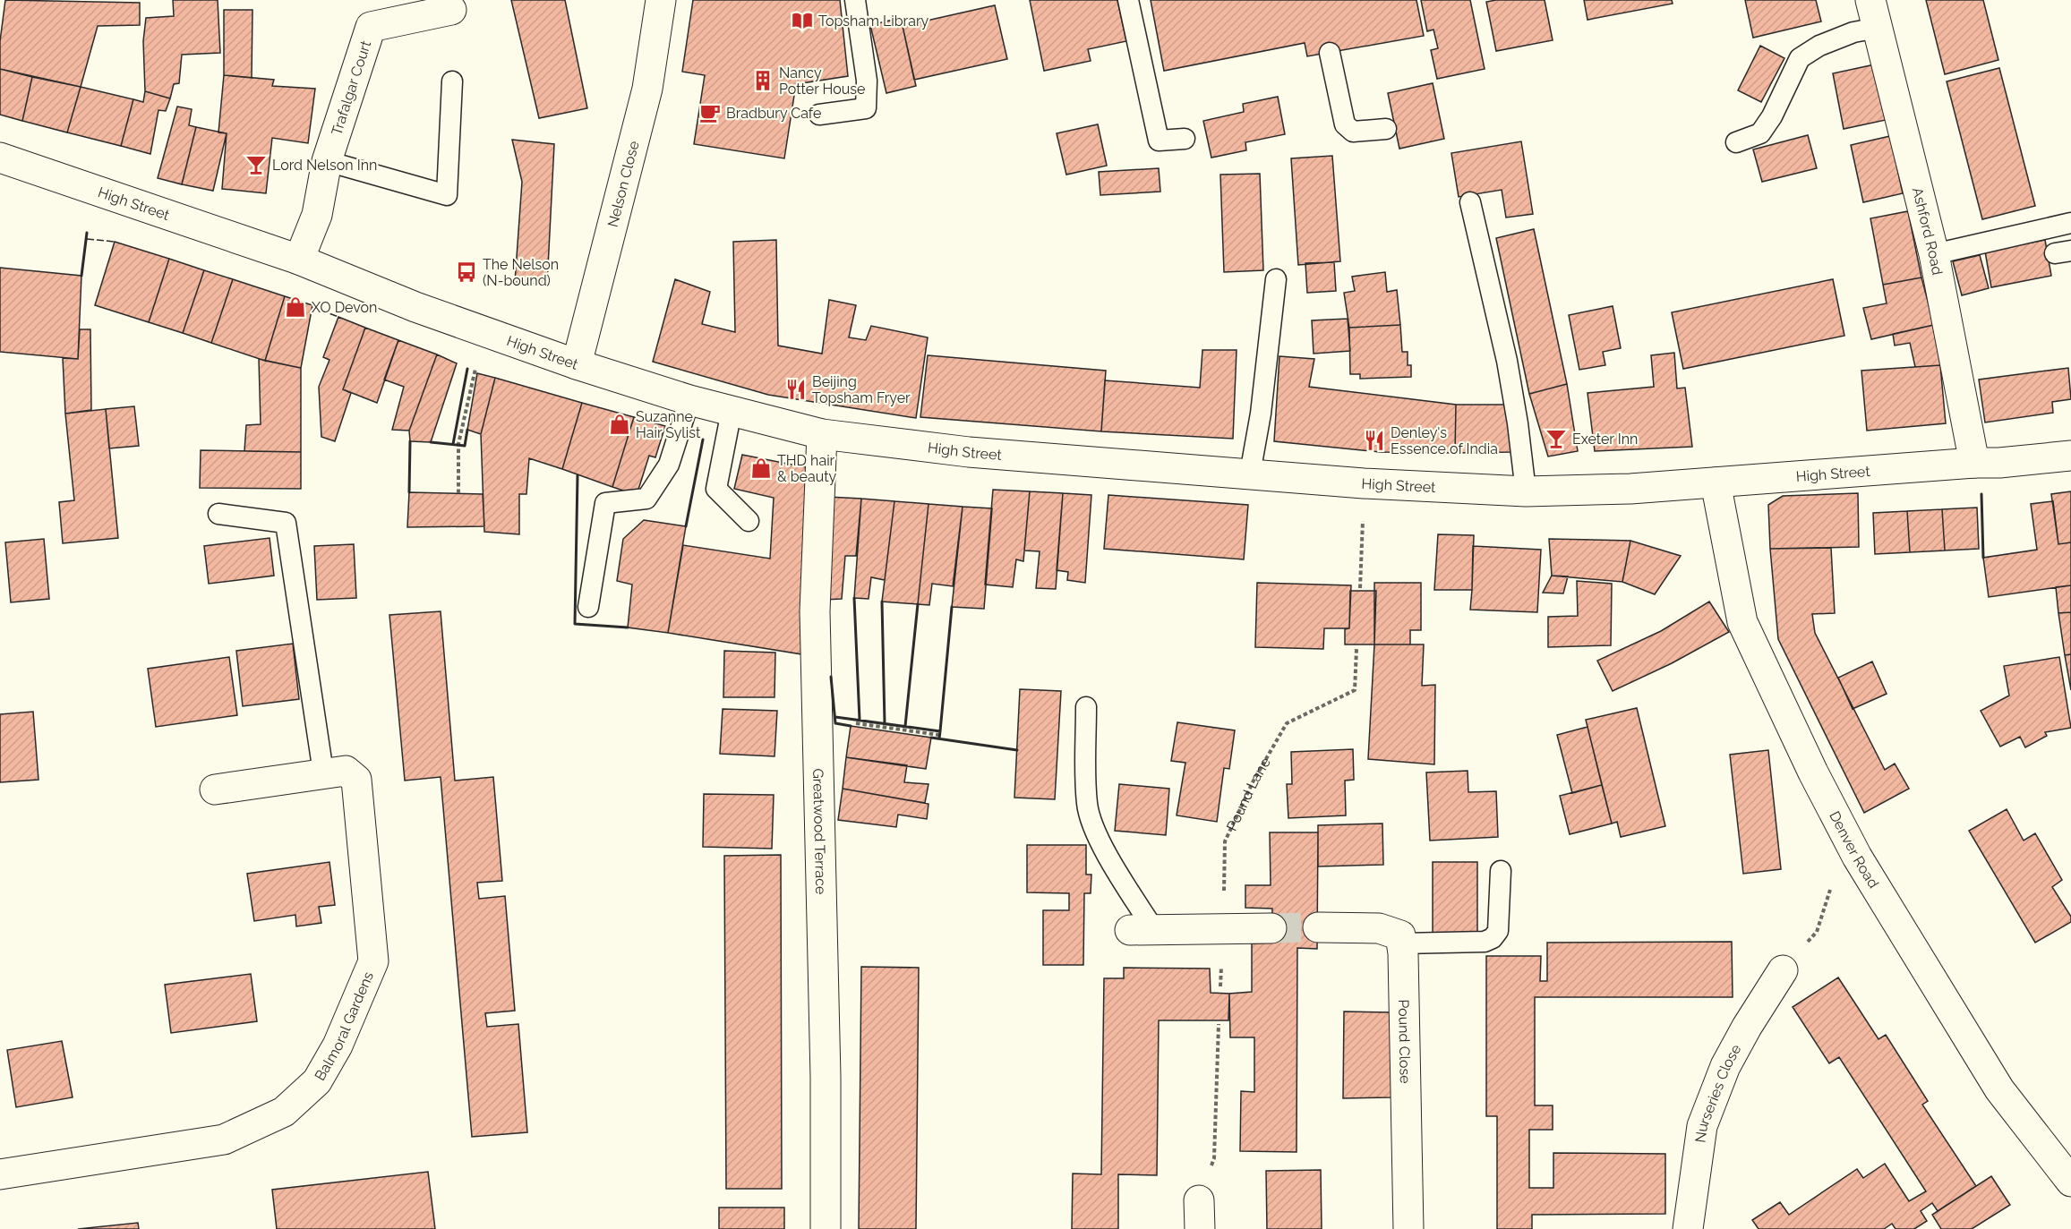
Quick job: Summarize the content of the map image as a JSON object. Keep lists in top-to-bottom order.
{
  "streets": {
    "street": [
      "Trafalgar Court",
      "Nelson Close",
      "High Street",
      "Ashford Road",
      "Greatwood Terrace",
      "Denver Road",
      "Balmoral Gardens",
      "Pound Close",
      "Nurseries Close"
    ],
    "path": ["Pound Lane"]
  },
  "crossings": [
    ["Trafalgar Court", "High Street"],
    ["Nelson Close", "High Street"],
    ["High Street", "Ashford Road"],
    ["High Street", "Greatwood Terrace"],
    ["High Street", "Denver Road"]
  ],
  "places": {
    "library": ["Topsham Library"],
    "building": ["Nancy Potter House"],
    "cafe": ["Bradbury Cafe"],
    "bar": ["Lord Nelson Inn", "Exeter Inn"],
    "bus stop": ["The Nelson (N-bound)"],
    "shop": ["XO Devon", "Suzanne Hair Sylist", "THD hair & beauty"],
    "restaurant": ["Beijing Topsham Fryer", "Denley's Essence of India"]
  }
}
